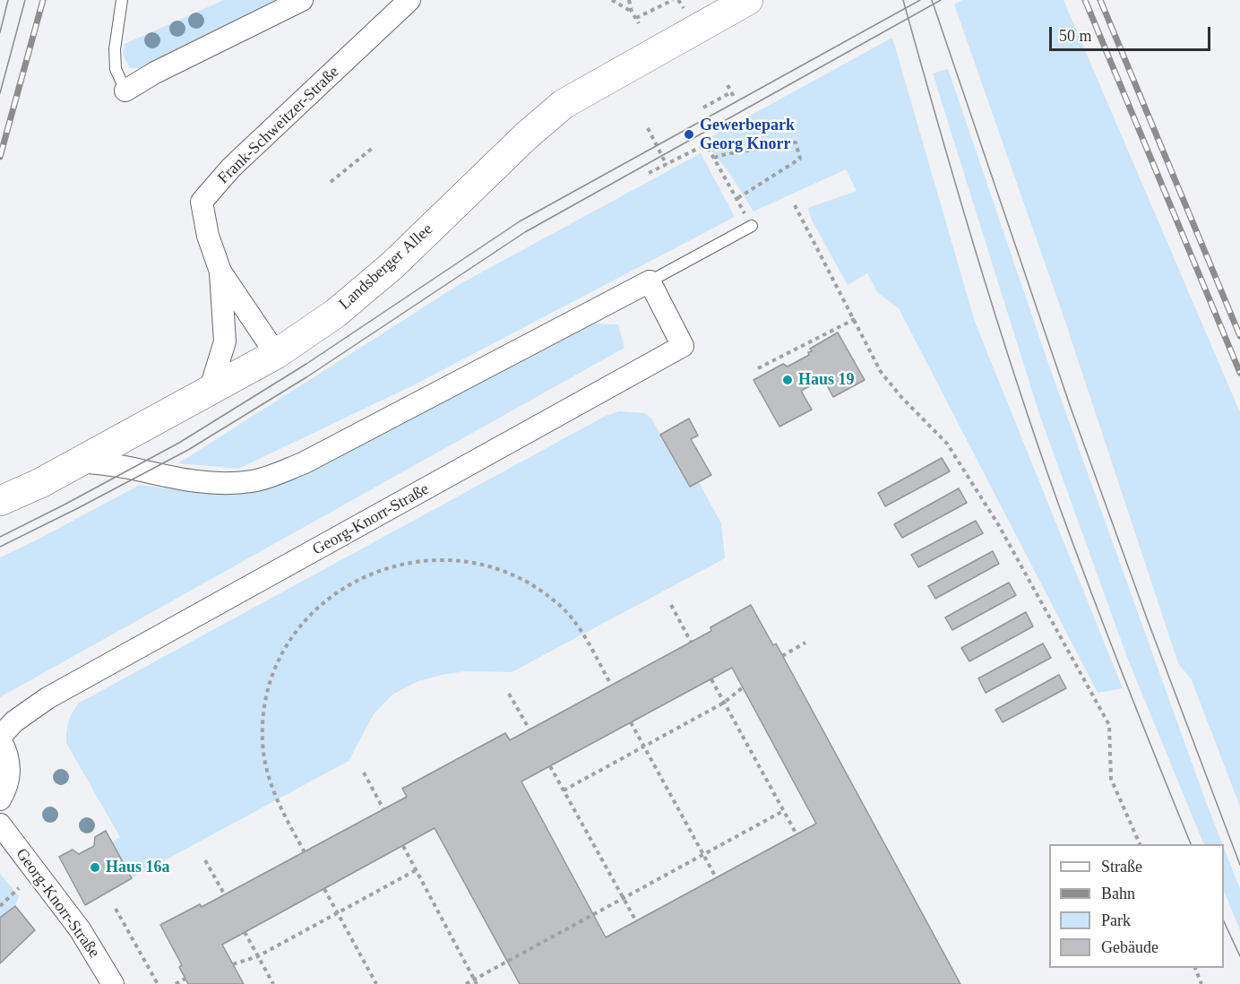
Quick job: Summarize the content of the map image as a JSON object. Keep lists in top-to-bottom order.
{
  "streets": {
    "main road": ["Landsberger Allee"],
    "street": ["Frank-Schweitzer-Straße", "Georg-Knorr-Straße"]
  },
  "crossings": [
    ["Frank-Schweitzer-Straße", "Landsberger Allee"]
  ],
  "places": ["Gewerbepark Georg Knorr", "Haus 19", "Haus 16a"],
  "legend": [
    "Straße",
    "Bahn",
    "Park",
    "Gebäude"
  ],
  "scale_bar": "50 m"
}
